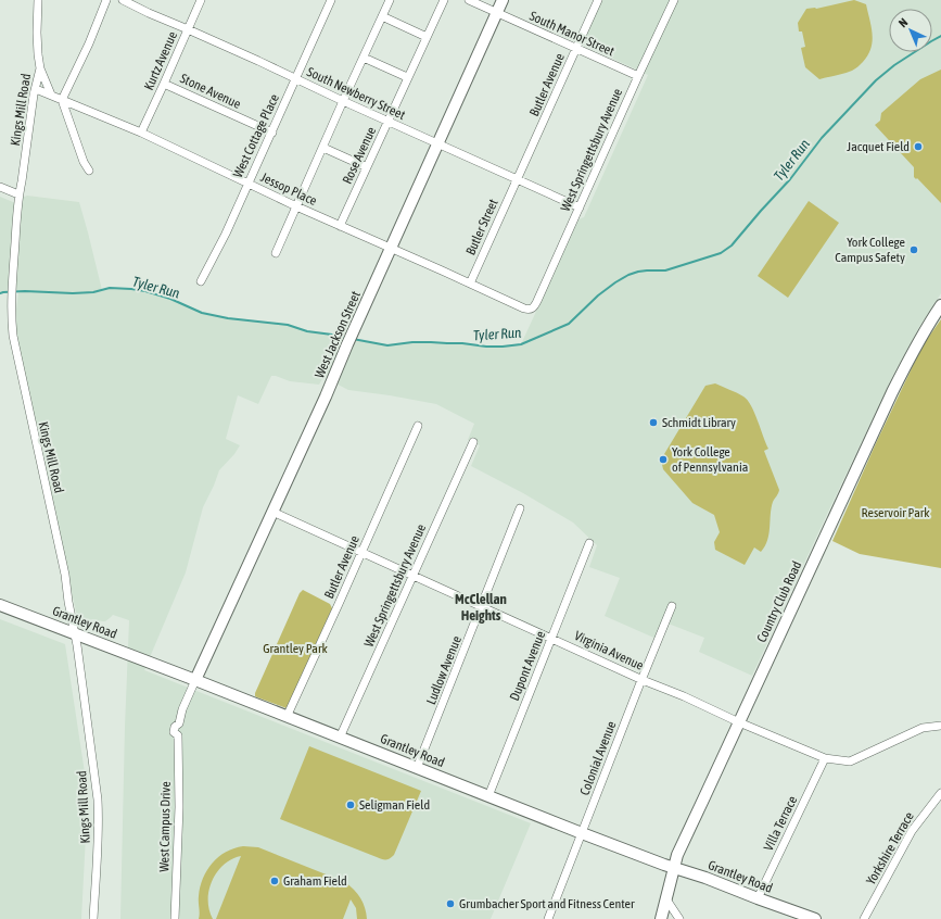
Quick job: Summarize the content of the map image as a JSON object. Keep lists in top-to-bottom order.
{
  "streets": {
    "street": [
      "South Manor Street",
      "Kurtz Avenue",
      "Butler Avenue",
      "Stone Avenue",
      "South Newberry Street",
      "Kings Mill Road",
      "West Cottage Place",
      "West Springettsbury Avenue",
      "Rose Avenue",
      "Jessop Place",
      "Butler Street",
      "West Jackson Street",
      "Country Club Road",
      "Grantley Road",
      "Virginia Avenue",
      "Dupont Avenue",
      "Ludlow Avenue",
      "Colonial Avenue",
      "Villa Terrace",
      "West Campus Drive",
      "Yorkshire Terrace"
    ]
  },
  "crossings": [
    ["South Manor Street", "Butler Avenue"],
    ["South Manor Street", "West Springettsbury Avenue"],
    ["South Manor Street", "West Jackson Street"],
    ["Kurtz Avenue", "Stone Avenue"],
    ["Kurtz Avenue", "South Newberry Street"],
    ["Kurtz Avenue", "Jessop Place"],
    ["Butler Avenue", "South Newberry Street"],
    ["Butler Avenue", "Butler Street"],
    ["Butler Avenue", "Grantley Road"],
    ["Butler Avenue", "Virginia Avenue"],
    ["Stone Avenue", "West Cottage Place"],
    ["South Newberry Street", "West Cottage Place"],
    ["South Newberry Street", "West Springettsbury Avenue"],
    ["South Newberry Street", "Rose Avenue"],
    ["South Newberry Street", "Butler Street"],
    ["South Newberry Street", "West Jackson Street"],
    ["Kings Mill Road", "Jessop Place"],
    ["Kings Mill Road", "Grantley Road"],
    ["West Cottage Place", "Jessop Place"],
    ["West Springettsbury Avenue", "Jessop Place"],
    ["West Springettsbury Avenue", "Grantley Road"],
    ["West Springettsbury Avenue", "Virginia Avenue"],
    ["Rose Avenue", "Jessop Place"],
    ["Jessop Place", "Butler Street"],
    ["Jessop Place", "West Jackson Street"],
    ["West Jackson Street", "Grantley Road"],
    ["West Jackson Street", "Virginia Avenue"],
    ["West Jackson Street", "West Campus Drive"],
    ["Country Club Road", "Grantley Road"],
    ["Country Club Road", "Virginia Avenue"],
    ["Grantley Road", "Dupont Avenue"],
    ["Grantley Road", "Ludlow Avenue"],
    ["Grantley Road", "Colonial Avenue"],
    ["Grantley Road", "Villa Terrace"],
    ["Grantley Road", "West Campus Drive"],
    ["Virginia Avenue", "Dupont Avenue"],
    ["Virginia Avenue", "Ludlow Avenue"],
    ["Virginia Avenue", "Colonial Avenue"],
    ["Virginia Avenue", "Villa Terrace"]
  ],
  "districts": ["McClellan Heights"],
  "water": ["Tyler Run"],
  "parks": ["Reservoir Park", "Grantley Park"],
  "places": [
    "Jacquet Field",
    "York College Campus Safety",
    "Schmidt Library",
    "York College of Pennsylvania",
    "Seligman Field",
    "Graham Field",
    "Grumbacher Sport and Fitness Center"
  ],
  "north": "top left"
}
